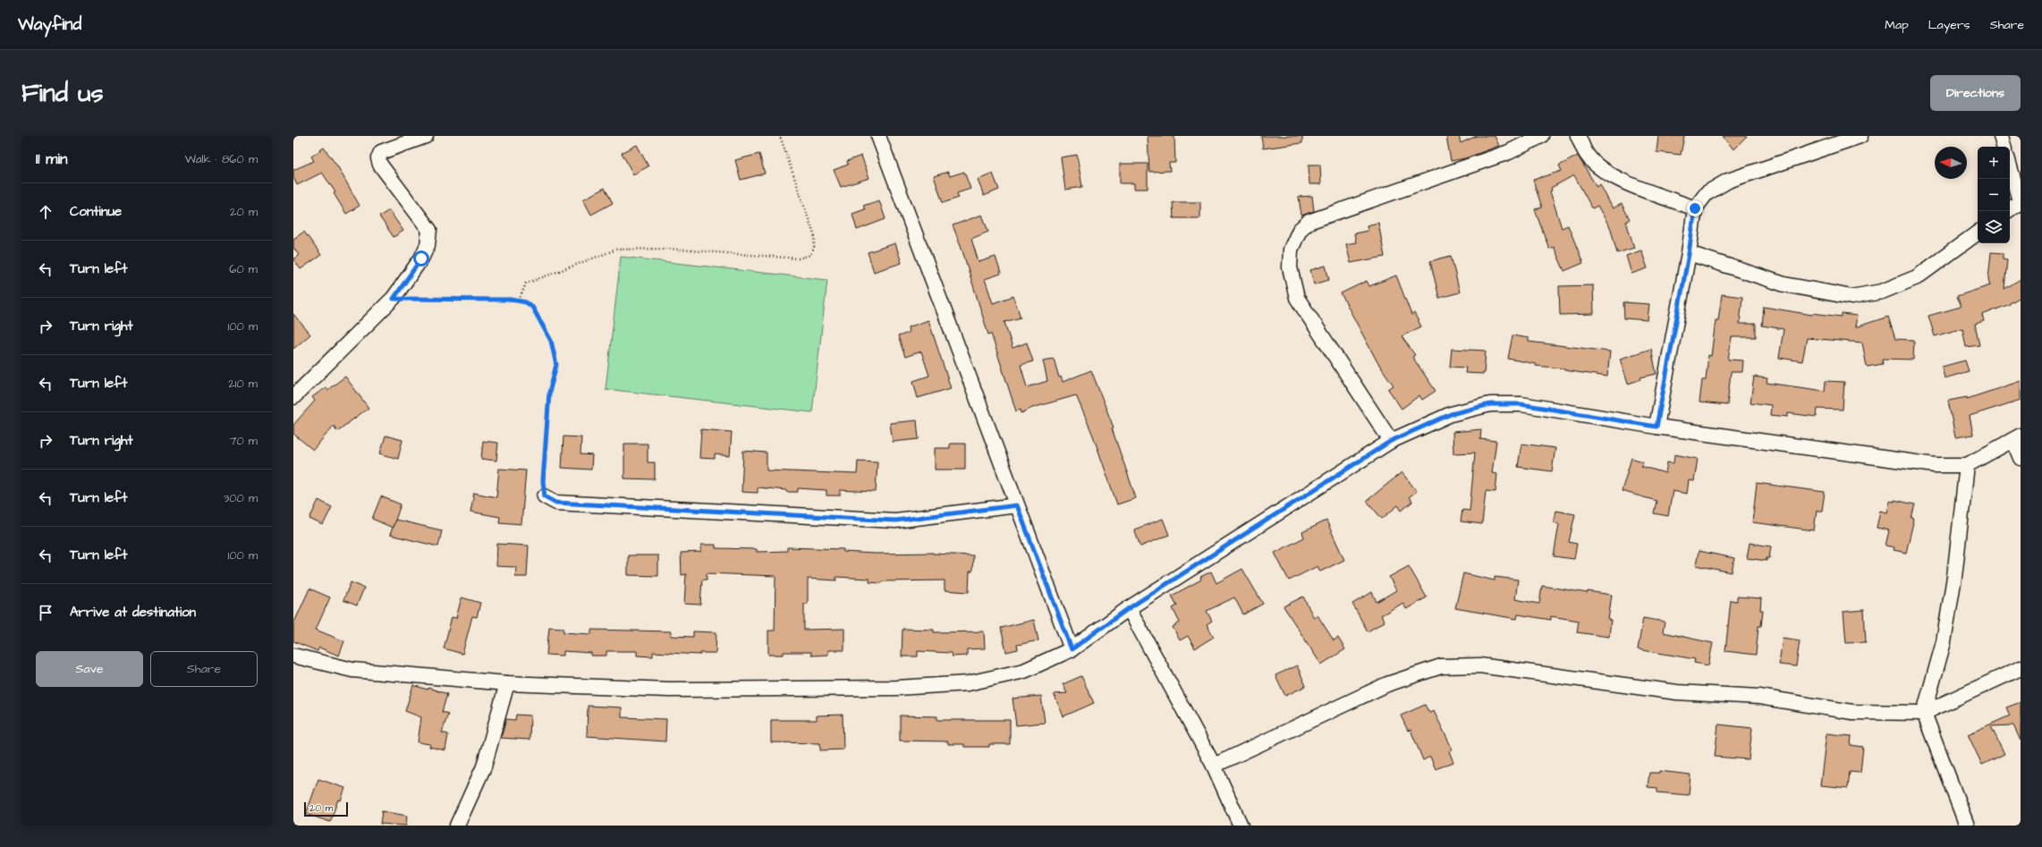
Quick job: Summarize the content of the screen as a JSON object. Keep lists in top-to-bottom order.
{
  "scale_bar": "20 m",
  "north": "left",
  "page": {
    "header": "Wayfind",
    "nav": ["Map", "Layers", "Share"],
    "buttons": [
      "Directions",
      ["Save", "Share"]
    ],
    "title": "Find us",
    "heading": ["11 min", "Walk · 860 m"],
    "map_buttons": ["+", "−"],
    "list": [
      ["Continue", "20 m"],
      ["Turn left", "60 m"],
      ["Turn right", "100 m"],
      ["Turn left", "210 m"],
      ["Turn right", "70 m"],
      ["Turn left", "300 m"],
      ["Turn left", "100 m"],
      "Arrive at destination"
    ],
    "scale": "20 m"
  }
}
